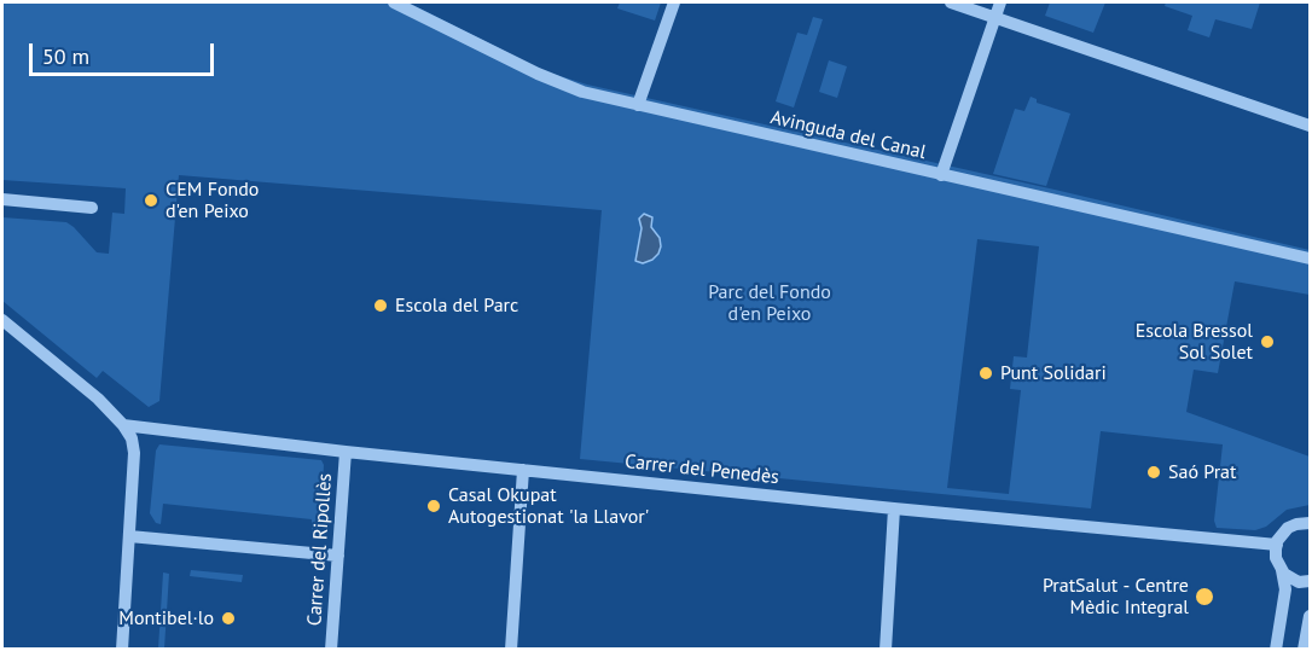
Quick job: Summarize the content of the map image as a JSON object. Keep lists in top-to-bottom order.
{
  "streets": {
    "street": ["Avinguda del Canal", "Carrer del Penedès", "Carrer del Ripollès"]
  },
  "crossings": [
    ["Carrer del Penedès", "Carrer del Ripollès"]
  ],
  "parks": ["Parc del Fondo d'en Peixo"],
  "places": [
    "CEM Fondo d'en Peixo",
    "Escola del Parc",
    "Escola Bressol Sol Solet",
    "Punt Solidari",
    "Saó Prat",
    "Casal Okupat Autogestionat 'la Llavor'",
    "PratSalut - Centre Mèdic Integral",
    "Montibel·lo"
  ],
  "scale_bar": "50 m"
}
